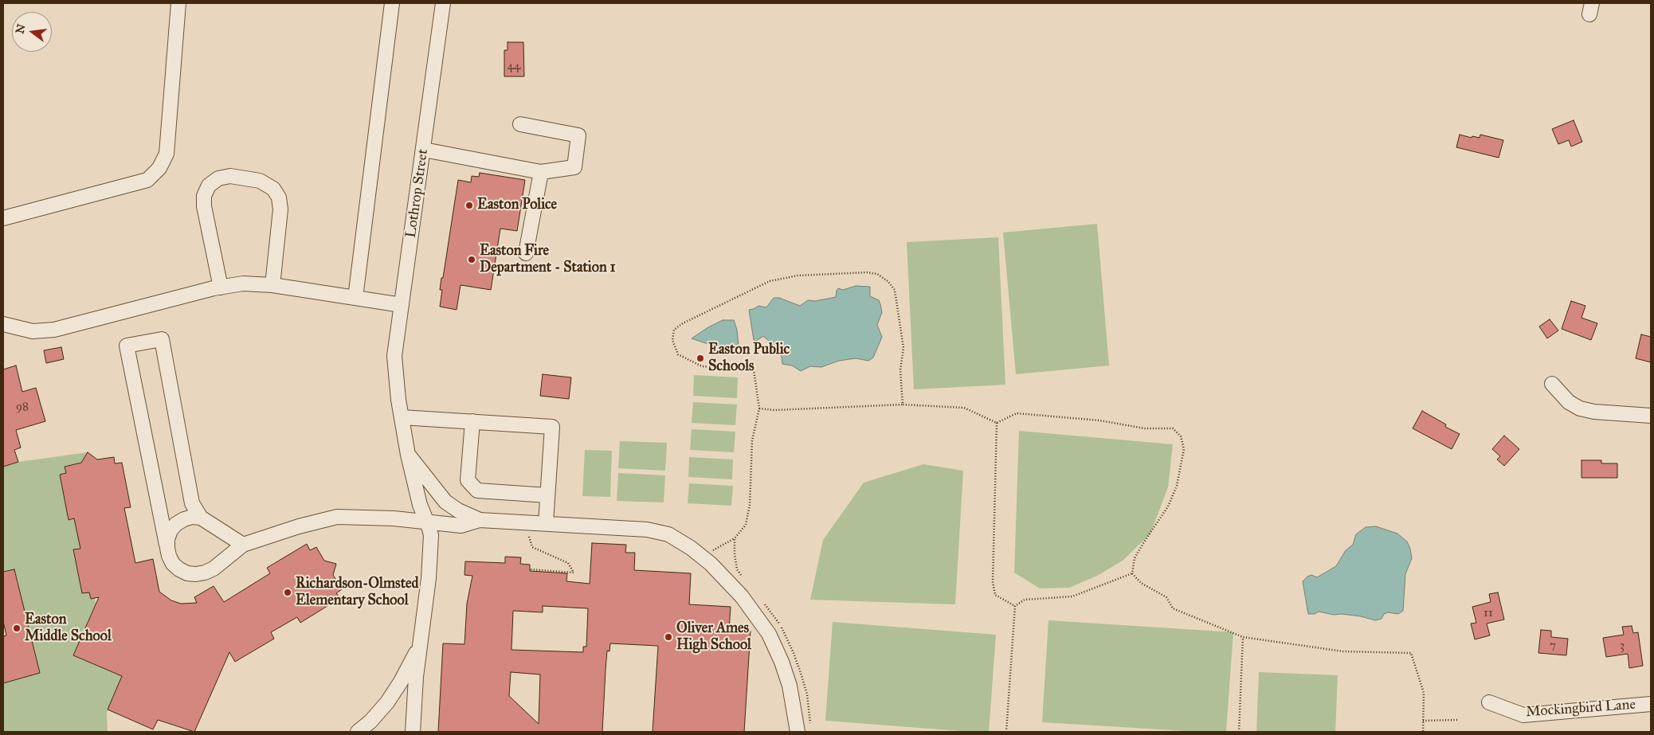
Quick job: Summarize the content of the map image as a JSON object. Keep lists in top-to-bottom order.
{
  "streets": {
    "street": ["Lothrop Street", "Mockingbird Lane"]
  },
  "places": [
    "Easton Police",
    "Easton Fire Department - Station 1",
    "Easton Public Schools",
    "Richardson-Olmsted Elementary School",
    "Easton Middle School",
    "Oliver Ames High School"
  ],
  "house_numbers": [
    "44",
    "98",
    "11",
    "7",
    "3"
  ],
  "north": "left"
}
